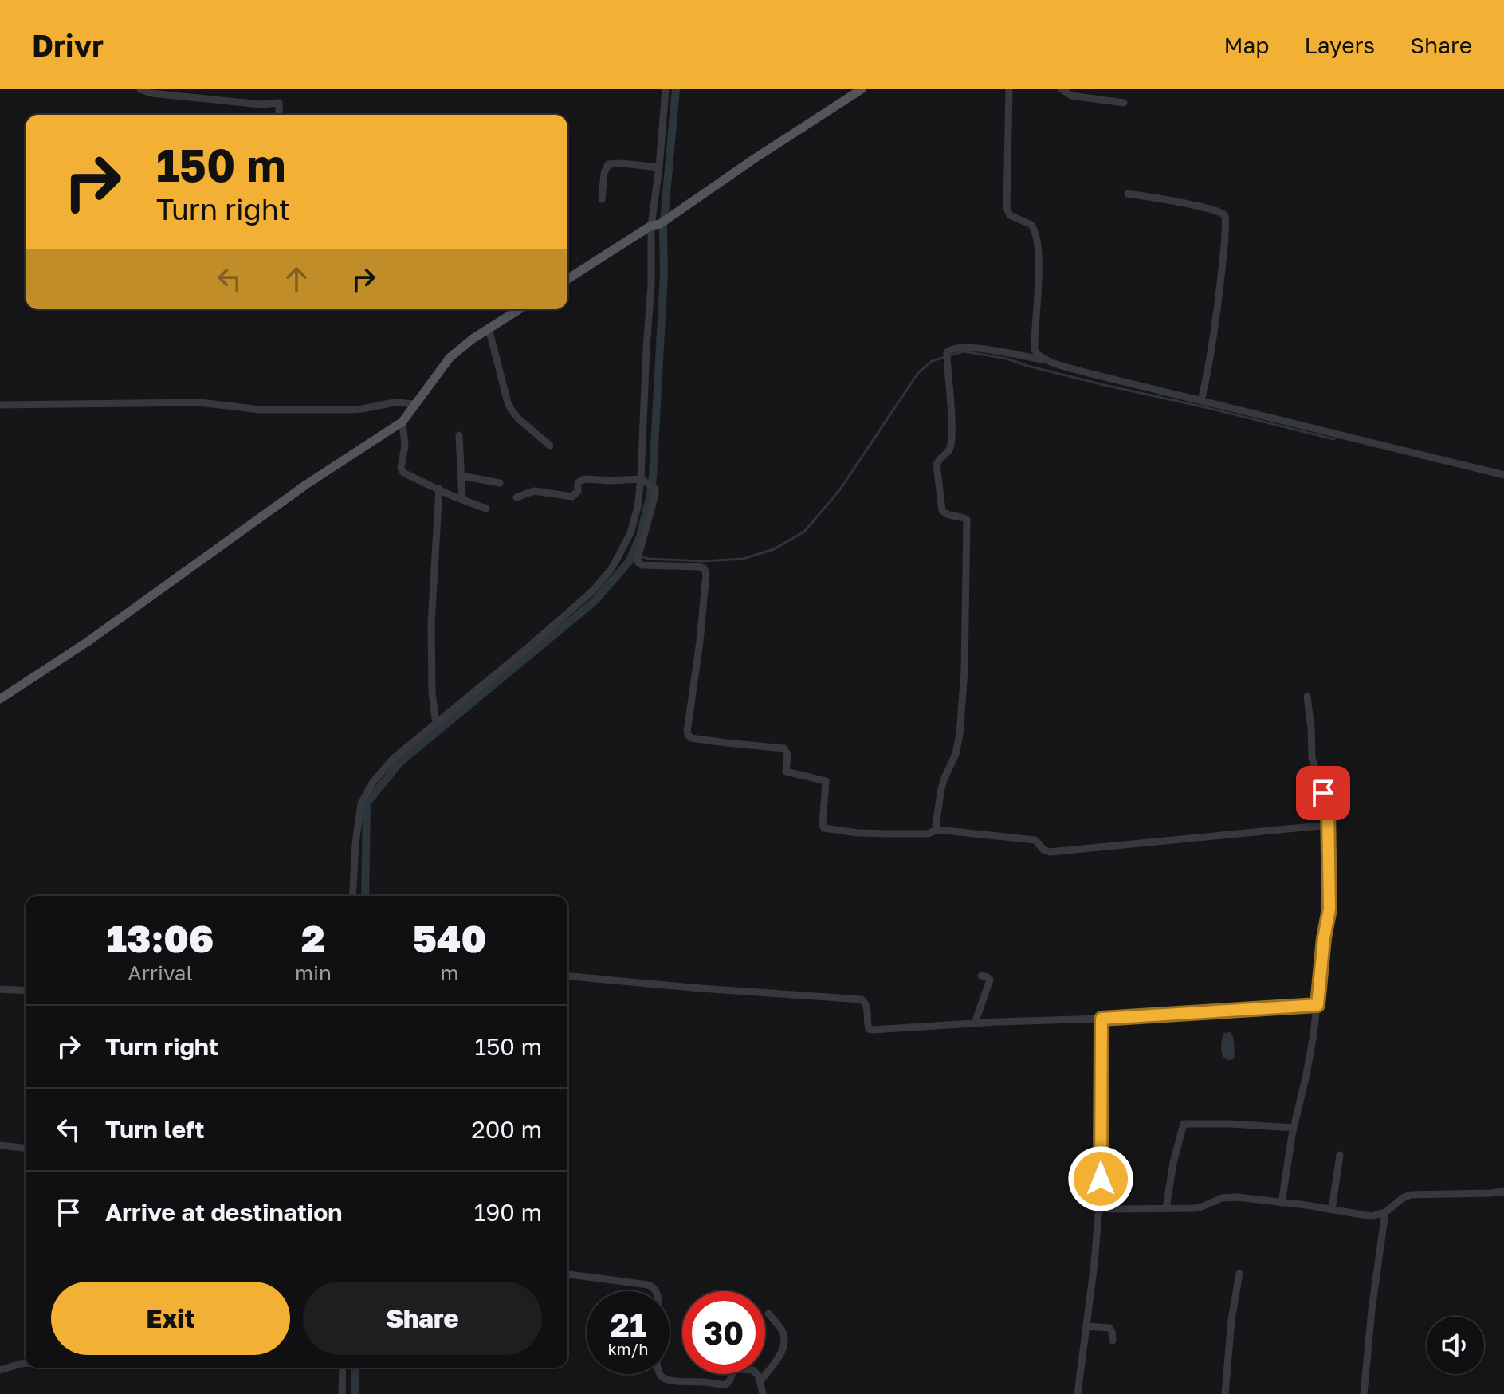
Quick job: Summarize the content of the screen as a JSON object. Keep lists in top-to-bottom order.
{
  "page": {
    "header": "Drivr",
    "nav": ["Map", "Layers", "Share"],
    "turn": ["150 m", "Turn right"],
    "eta": [
      "13:06",
      "Arrival",
      "2",
      "min",
      "540",
      "m"
    ],
    "list": [
      {
        "name": "Turn right",
        "value": "150 m"
      },
      {
        "name": "Turn left",
        "value": "200 m"
      },
      {
        "name": "Arrive at destination",
        "value": "190 m"
      }
    ],
    "buttons": ["Exit", "Share"],
    "speed": "21 km/h",
    "limit": "30"
  }
}
